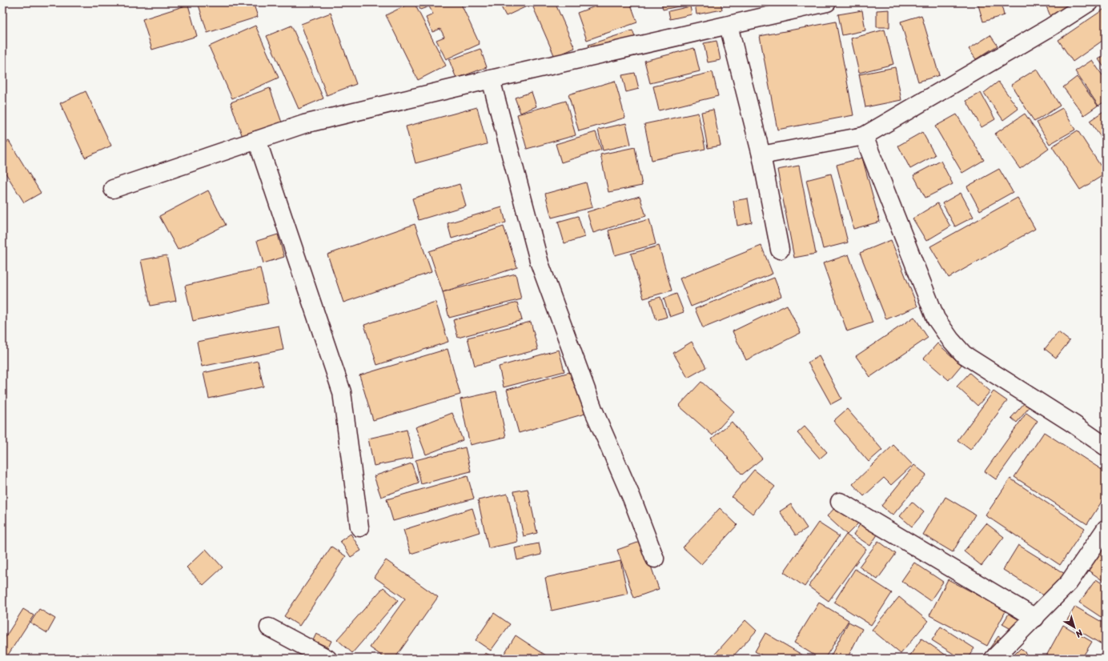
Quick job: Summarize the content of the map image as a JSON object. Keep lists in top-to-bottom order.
{
  "north": "bottom right"
}
